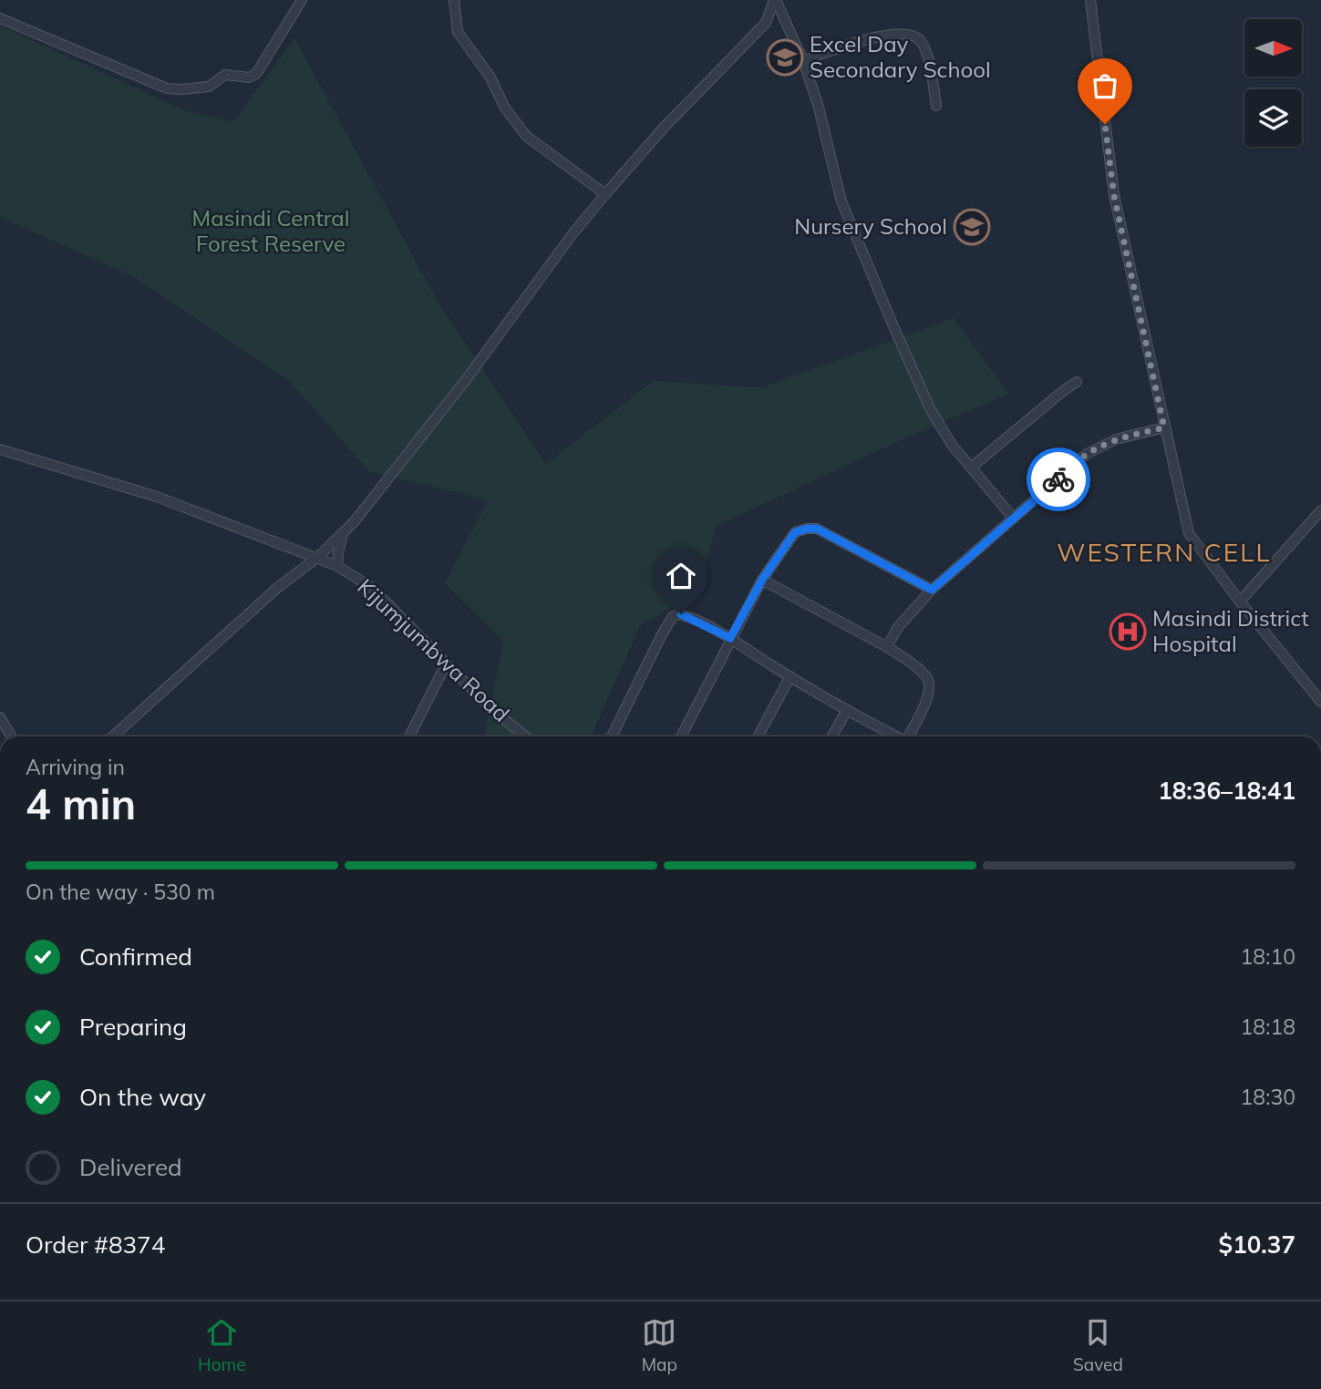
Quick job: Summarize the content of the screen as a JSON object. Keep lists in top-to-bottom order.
{
  "streets": {
    "street": ["Kijumjumbwa Road"]
  },
  "districts": ["WESTERN CELL"],
  "parks": ["Masindi Central Forest Reserve"],
  "places": {
    "school or university": ["Excel Day Secondary School", "Nursery School"],
    "hospital": ["Masindi District Hospital"]
  },
  "north": "right",
  "page": {
    "heading": ["4 min", "Arriving in", "18:36–18:41"],
    "panel": ["Order #8374", "$10.37"],
    "bar": "On the way · 530 m",
    "list": [
      ["Confirmed", "18:10"],
      ["Preparing", "18:18"],
      ["On the way", "18:30"],
      "Delivered"
    ],
    "tabs": ["Home", "Map", "Saved"]
  }
}
